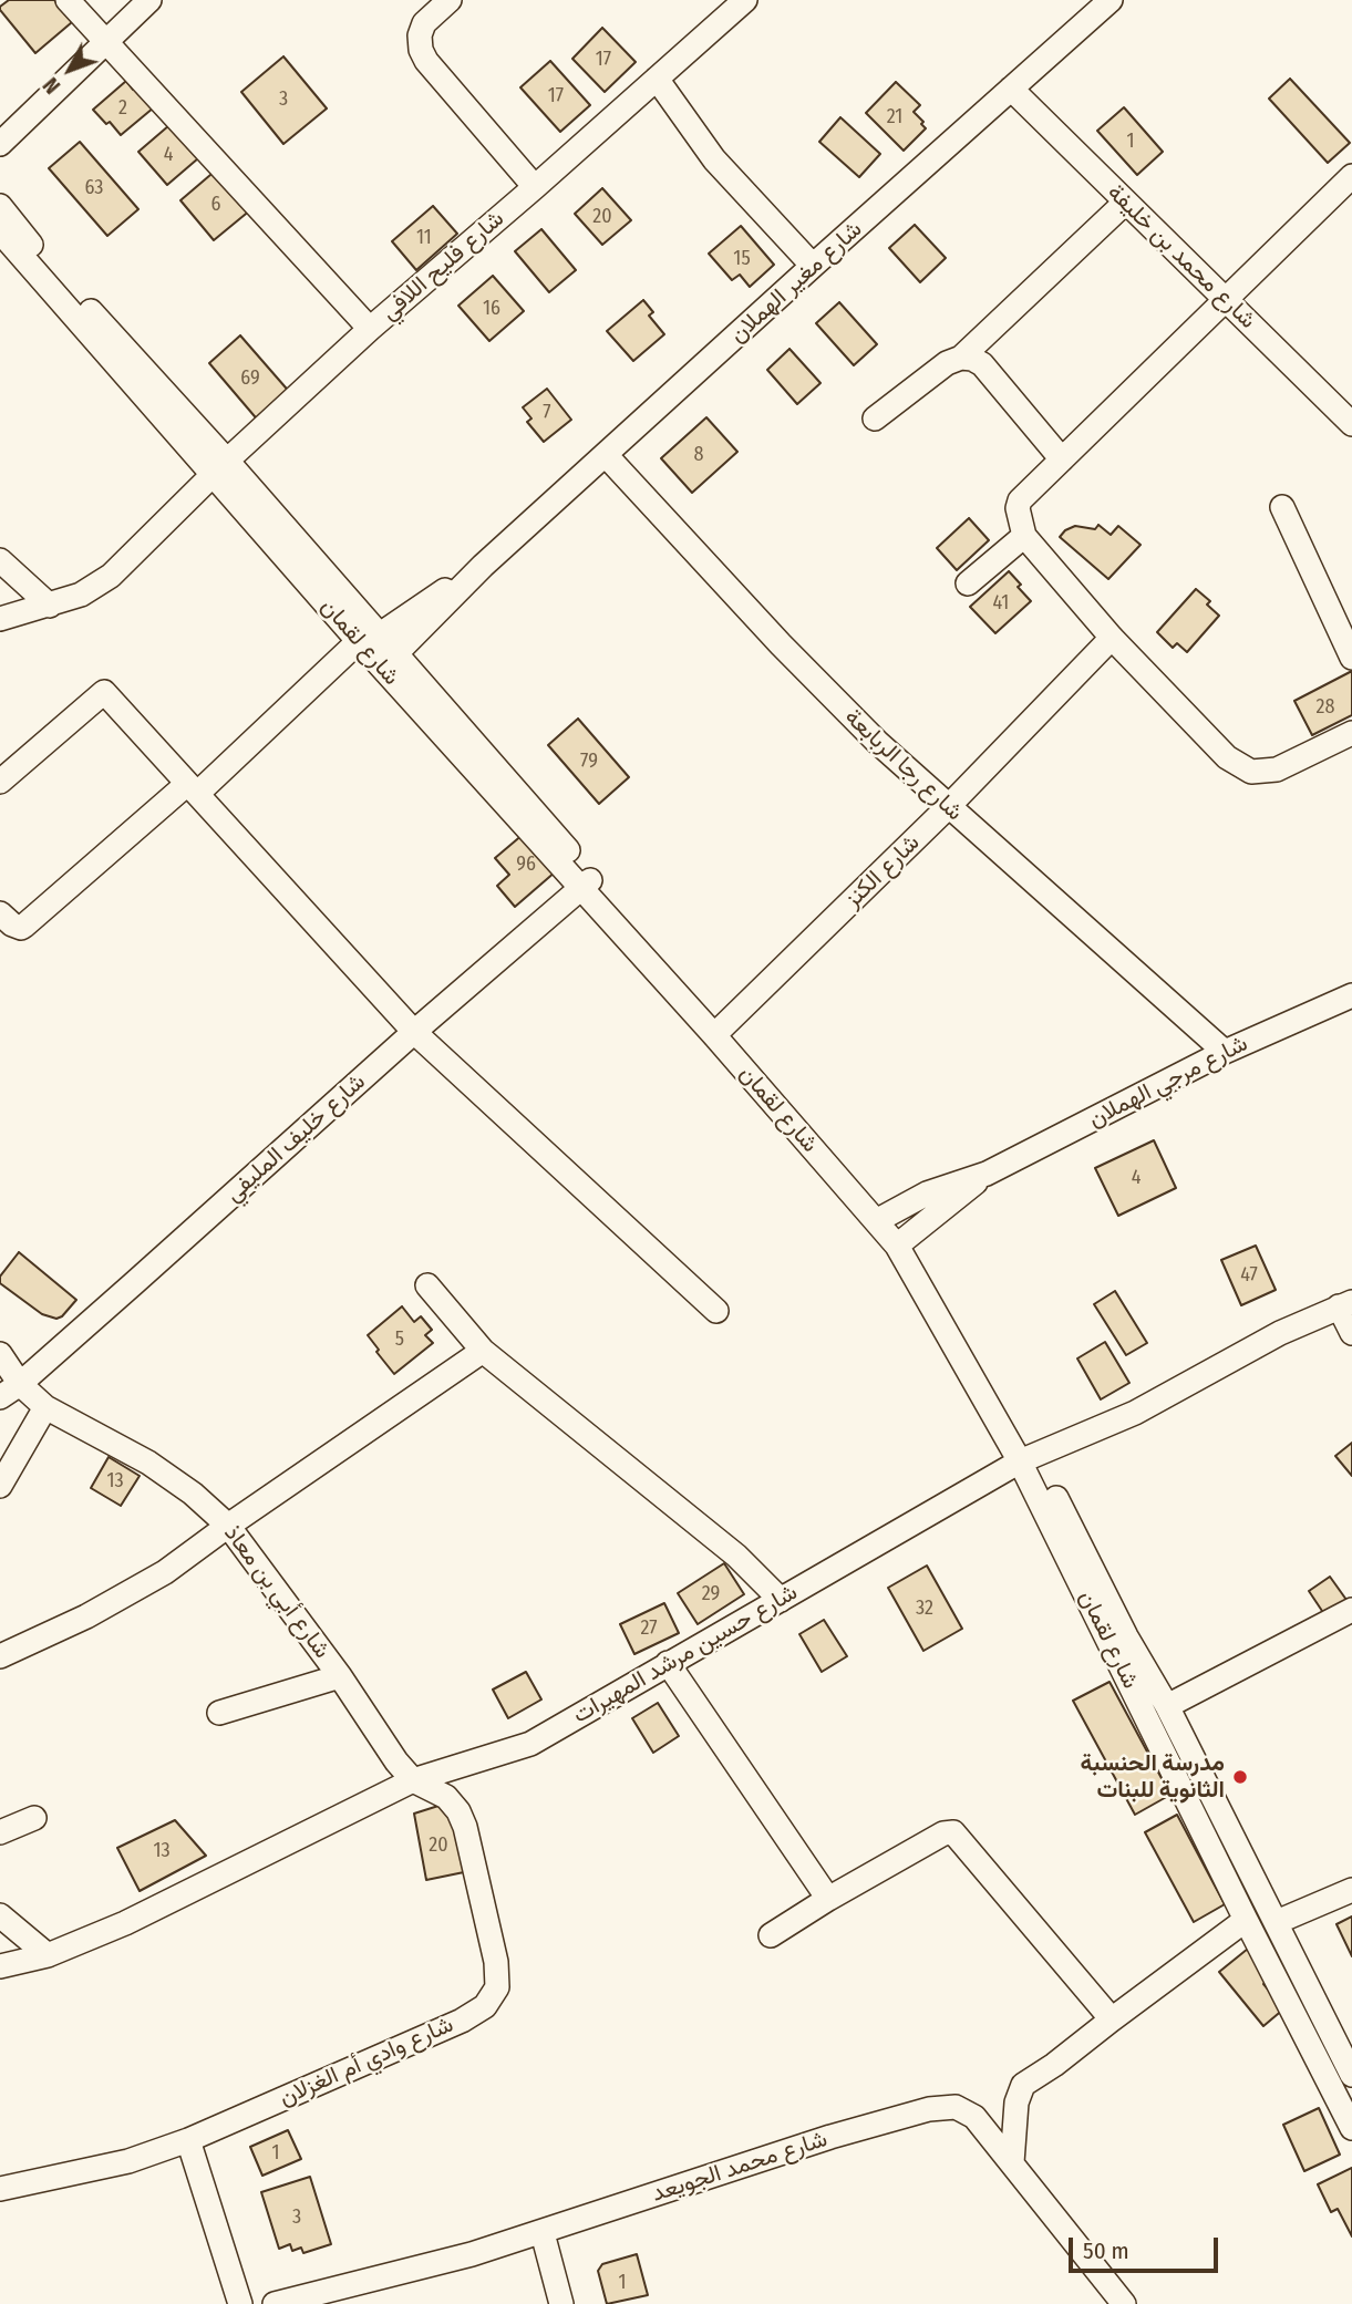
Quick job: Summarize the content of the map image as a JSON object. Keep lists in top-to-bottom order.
{
  "streets": {
    "street": [
      "شارع محمد بن خليفة",
      "شارع فليح اللافي",
      "شارع مغير الهملان",
      "شارع لقمان",
      "شارع رجا الربابعة",
      "شارع الكنز",
      "شارع مرجي الهملان",
      "شارع خليف المليفي",
      "شارع أبي بن معاذ",
      "شارع حسين مرشد المهيرات",
      "شارع وادي أم الغزلان",
      "شارع محمد الجويعد"
    ]
  },
  "crossings": [
    ["شارع محمد بن خليفة", "شارع مغير الهملان"],
    ["شارع مغير الهملان", "شارع لقمان"],
    ["شارع مغير الهملان", "شارع رجا الربابعة"],
    ["شارع لقمان", "شارع الكنز"],
    ["شارع لقمان", "شارع مرجي الهملان"],
    ["شارع لقمان", "شارع خليف المليفي"],
    ["شارع لقمان", "شارع حسين مرشد المهيرات"],
    ["شارع رجا الربابعة", "شارع الكنز"],
    ["شارع رجا الربابعة", "شارع مرجي الهملان"],
    ["شارع خليف المليفي", "شارع أبي بن معاذ"],
    ["شارع أبي بن معاذ", "شارع حسين مرشد المهيرات"],
    ["شارع أبي بن معاذ", "شارع وادي أم الغزلان"],
    ["شارع حسين مرشد المهيرات", "شارع وادي أم الغزلان"]
  ],
  "places": ["مدرسة الحنسبة الثانوية للبنات"],
  "house_numbers": [
    "17",
    "17",
    "3",
    "2",
    "21",
    "1",
    "4",
    "63",
    "6",
    "20",
    "11",
    "15",
    "16",
    "69",
    "7",
    "8",
    "41",
    "28",
    "79",
    "96",
    "4",
    "47",
    "5",
    "13",
    "29",
    "32",
    "27",
    "20",
    "13",
    "1",
    "3",
    "1"
  ],
  "scale_bar": "50 m",
  "north": "bottom left"
}
